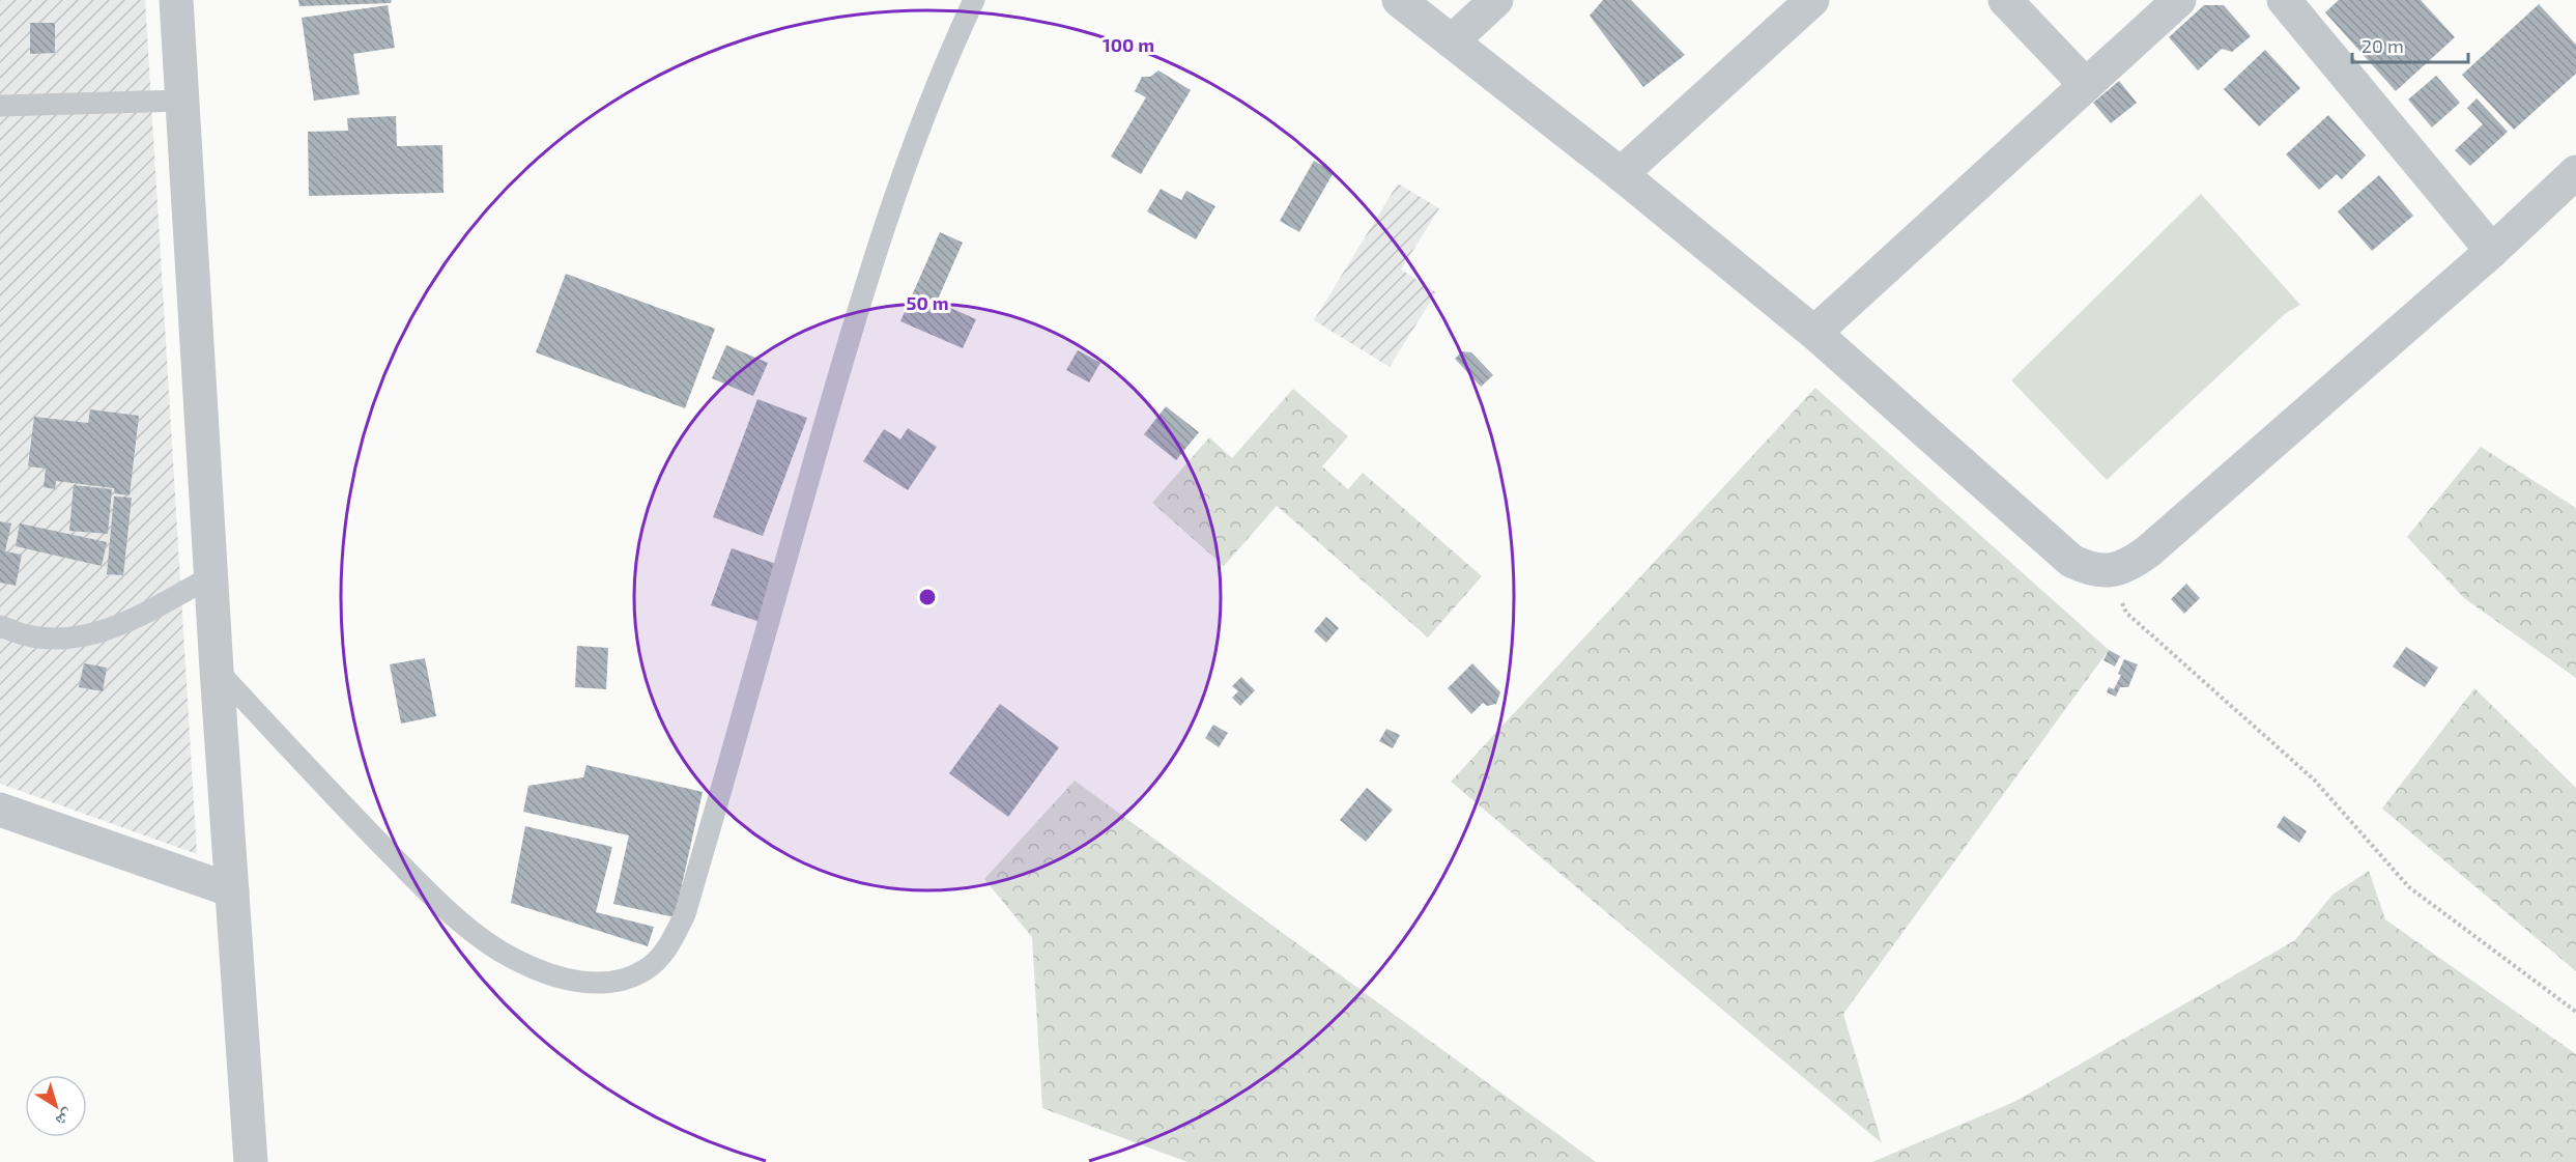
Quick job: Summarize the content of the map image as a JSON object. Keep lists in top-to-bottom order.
{
  "scale_bar": "20 m",
  "north": "bottom right",
  "rings": ["100 m", "50 m"]
}
